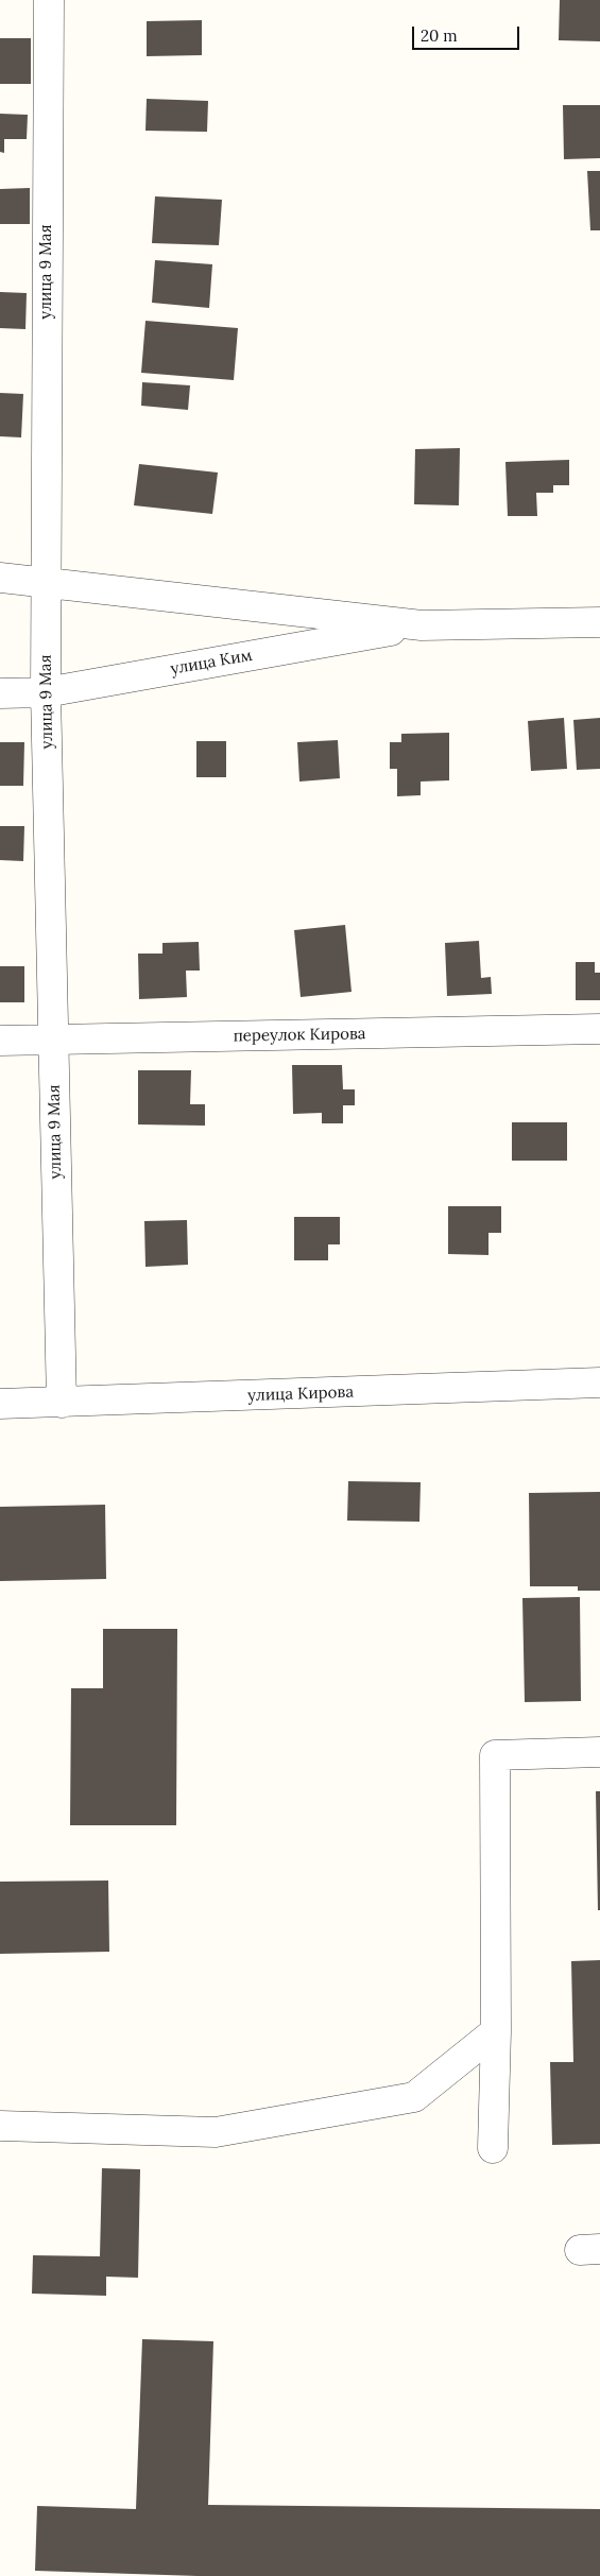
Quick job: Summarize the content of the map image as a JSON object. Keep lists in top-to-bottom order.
{
  "streets": {
    "street": [
      "улица 9 Мая",
      "улица Ким",
      "переулок Кирова",
      "улица Кирова"
    ]
  },
  "crossings": [
    ["улица 9 Мая", "улица Ким"],
    ["улица 9 Мая", "переулок Кирова"],
    ["улица 9 Мая", "улица Кирова"]
  ],
  "scale_bar": "20 m"
}
